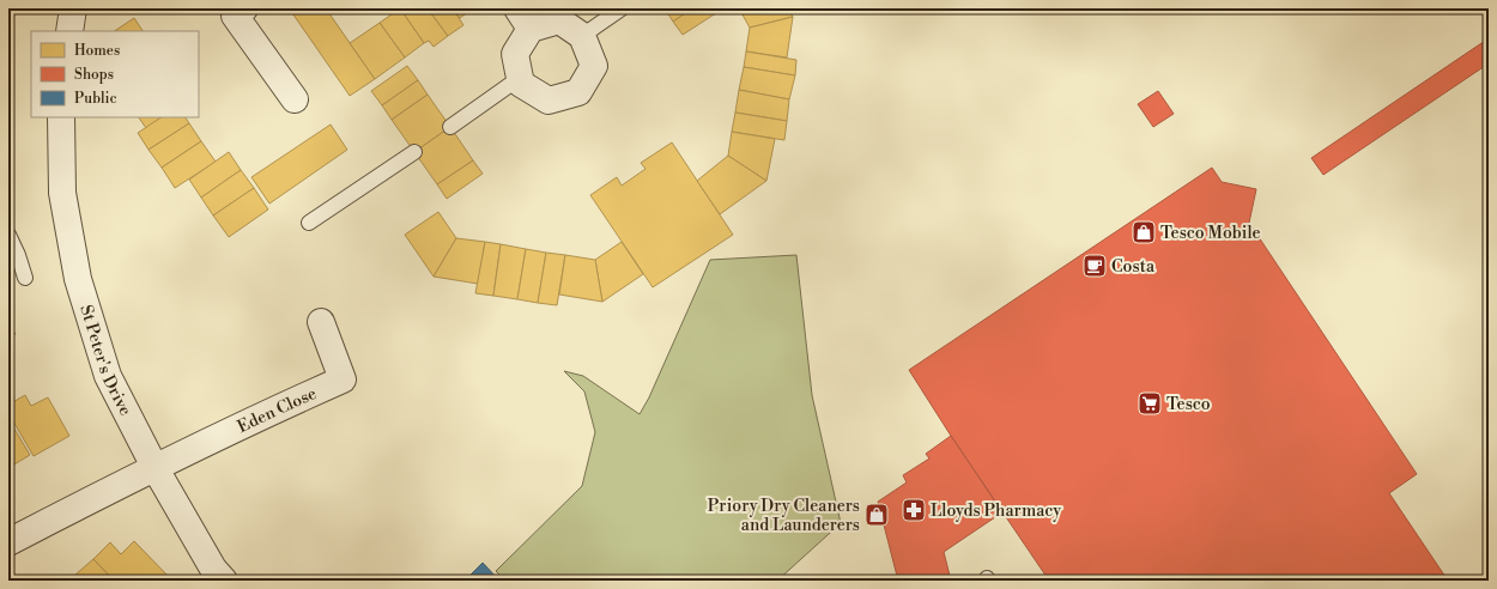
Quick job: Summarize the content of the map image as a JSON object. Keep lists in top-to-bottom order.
{
  "streets": {
    "street": ["St Peter's Drive", "Eden Close"]
  },
  "crossings": [
    ["St Peter's Drive", "Eden Close"]
  ],
  "places": {
    "shop": ["Tesco Mobile", "Priory Dry Cleaners and Launderers"],
    "cafe": ["Costa"],
    "supermarket": ["Tesco"],
    "pharmacy": ["Lloyds Pharmacy"]
  },
  "legend": ["Homes", "Shops", "Public"]
}
